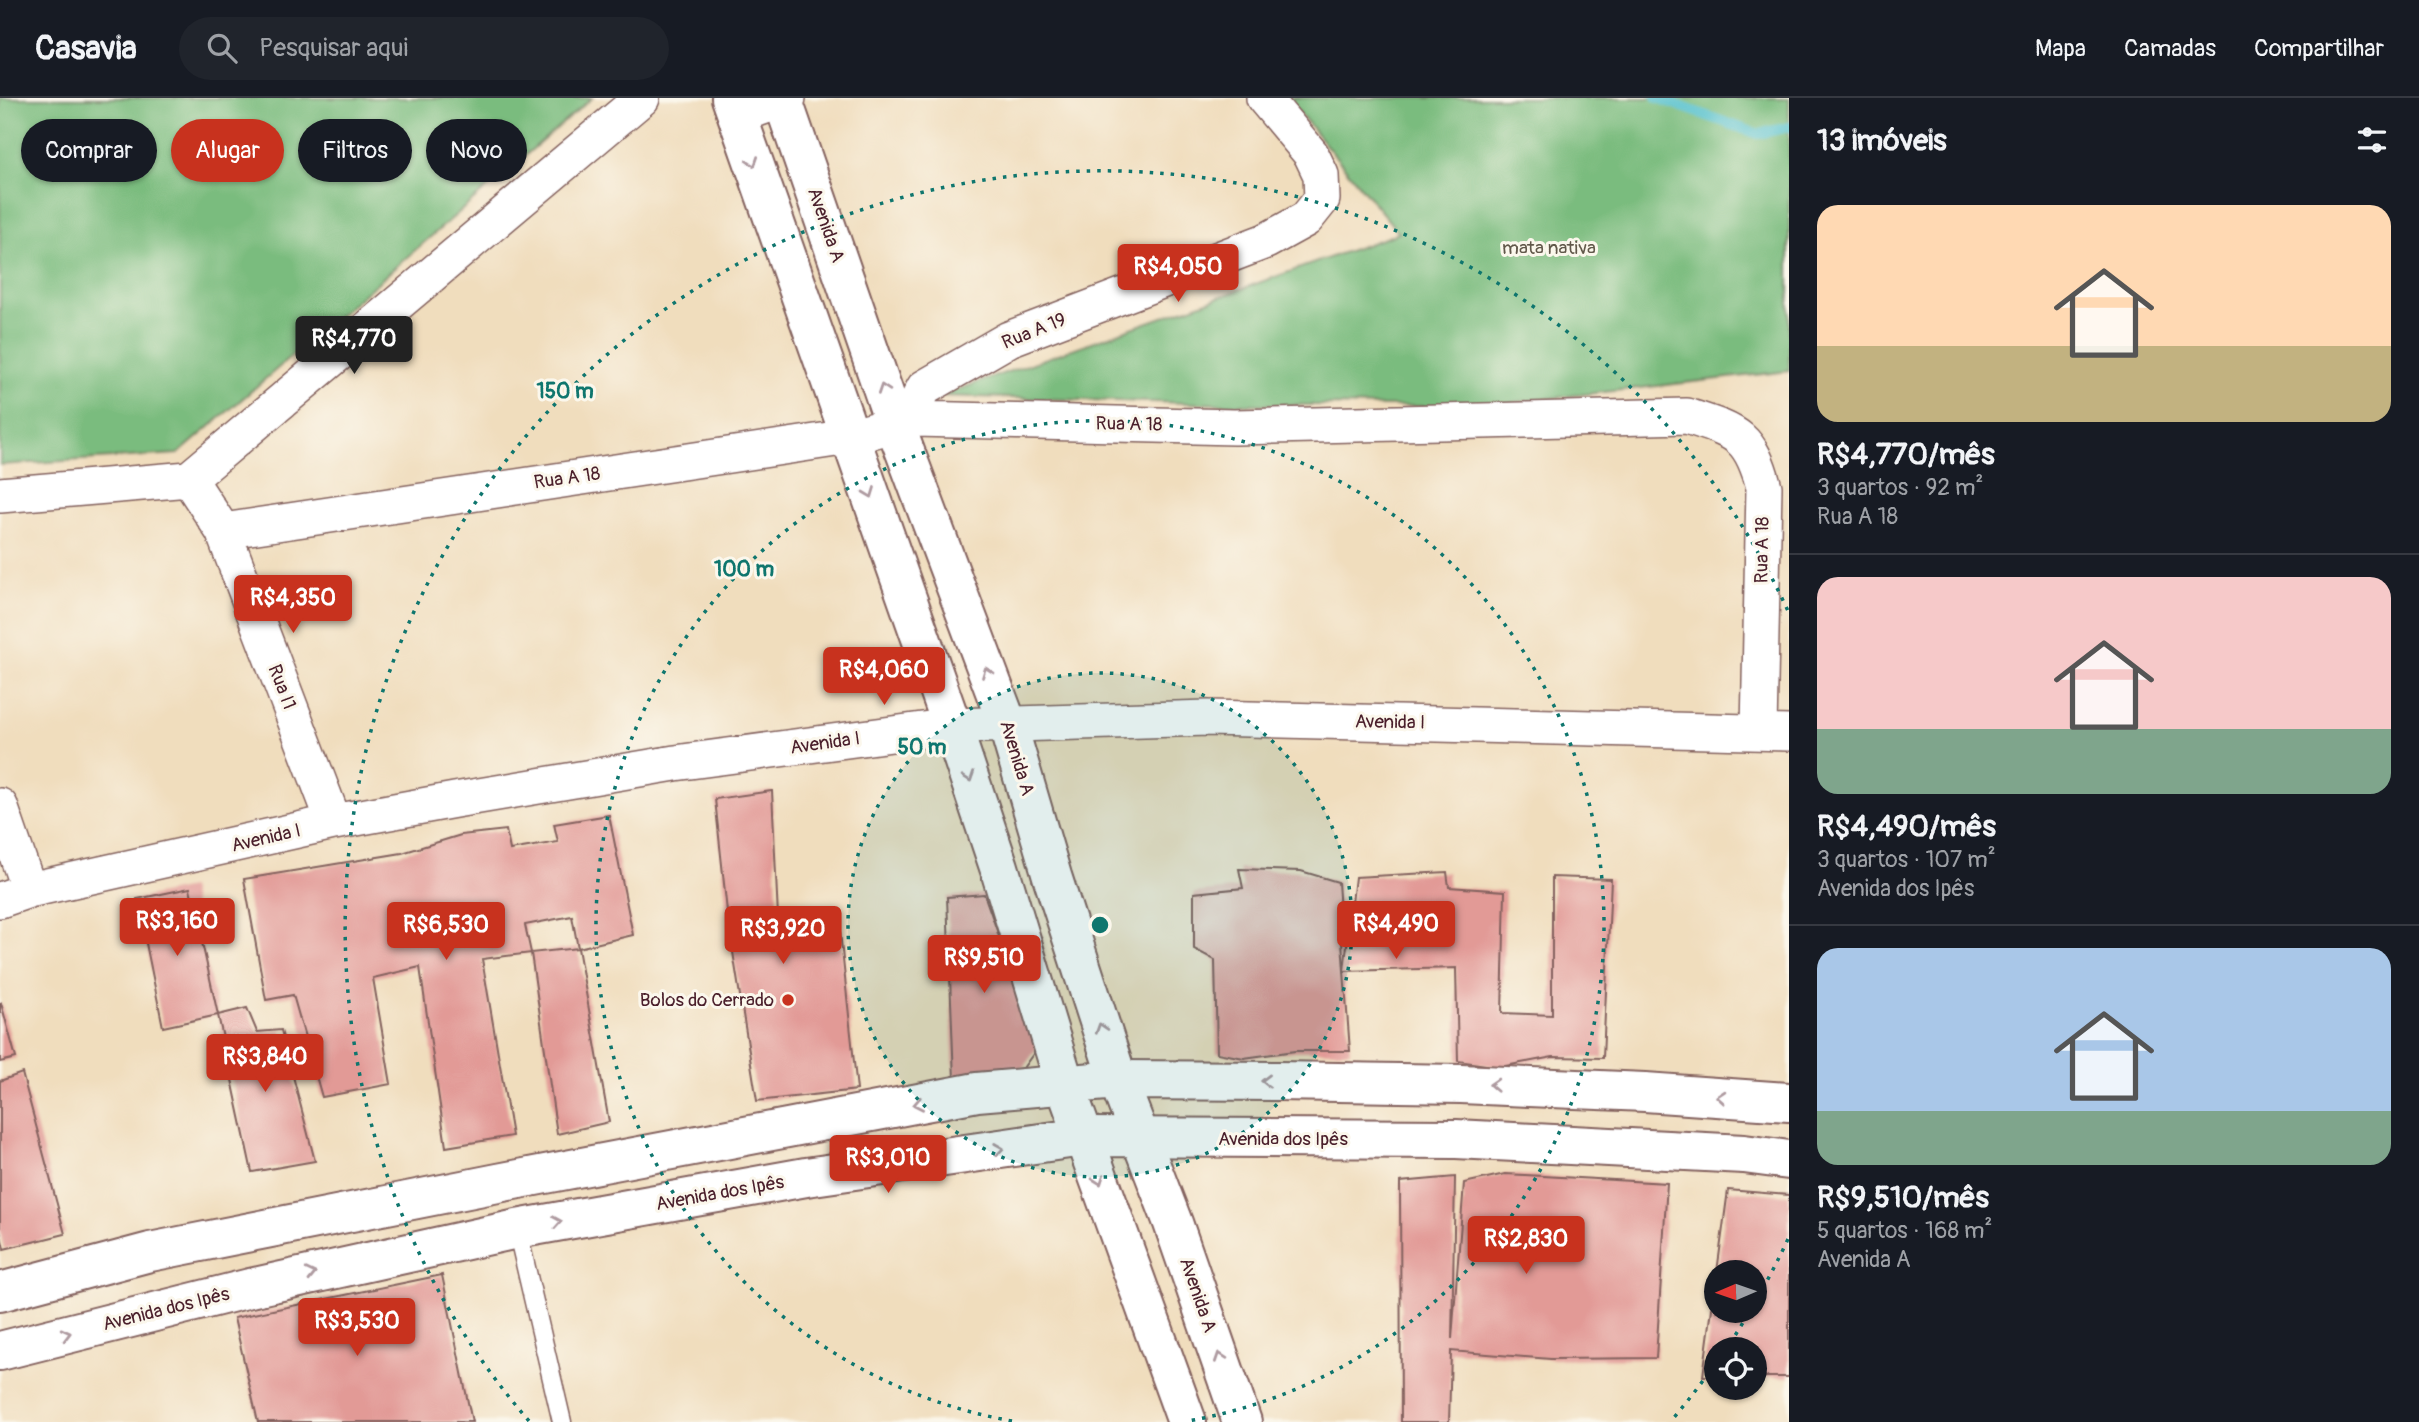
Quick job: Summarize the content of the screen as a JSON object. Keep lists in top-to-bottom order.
{
  "streets": {
    "main road": ["Avenida A", "Avenida dos Ipês"],
    "street": [
      "Rua A 19",
      "Rua A 18",
      "Rua I1",
      "Avenida I"
    ]
  },
  "crossings": [
    ["Avenida A", "Rua A 19"],
    ["Avenida A", "Rua A 18"],
    ["Avenida A", "Avenida I"],
    ["Avenida A", "Avenida dos Ipês"],
    ["Rua A 19", "Rua A 18"],
    ["Rua A 18", "Rua I1"],
    ["Rua A 18", "Avenida I"],
    ["Rua I1", "Avenida I"]
  ],
  "parks": ["mata nativa"],
  "places": ["Bolos do Cerrado"],
  "north": "left",
  "page": {
    "header": "Casavia",
    "search": "Pesquisar aqui",
    "nav": ["Mapa", "Camadas", "Compartilhar"],
    "heading": "13 imóveis",
    "chip": [
      "Comprar",
      "Alugar",
      "Filtros",
      "Novo"
    ],
    "list": [
      {
        "name": "R$4,770/mês",
        "note": "3 quartos · 92 m² · Rua A 18"
      },
      {
        "name": "R$4,490/mês",
        "note": "3 quartos · 107 m² · Avenida dos Ipês"
      },
      {
        "name": "R$9,510/mês",
        "note": "5 quartos · 168 m² · Avenida A"
      }
    ],
    "price": [
      "R$4,050",
      "R$4,770",
      "R$4,350",
      "R$4,060",
      "R$3,160",
      "R$4,490",
      "R$6,530",
      "R$3,920",
      "R$9,510",
      "R$3,840",
      "R$3,010",
      "R$2,830",
      "R$3,530"
    ]
  },
  "rings": ["150 m", "100 m", "50 m"]
}
